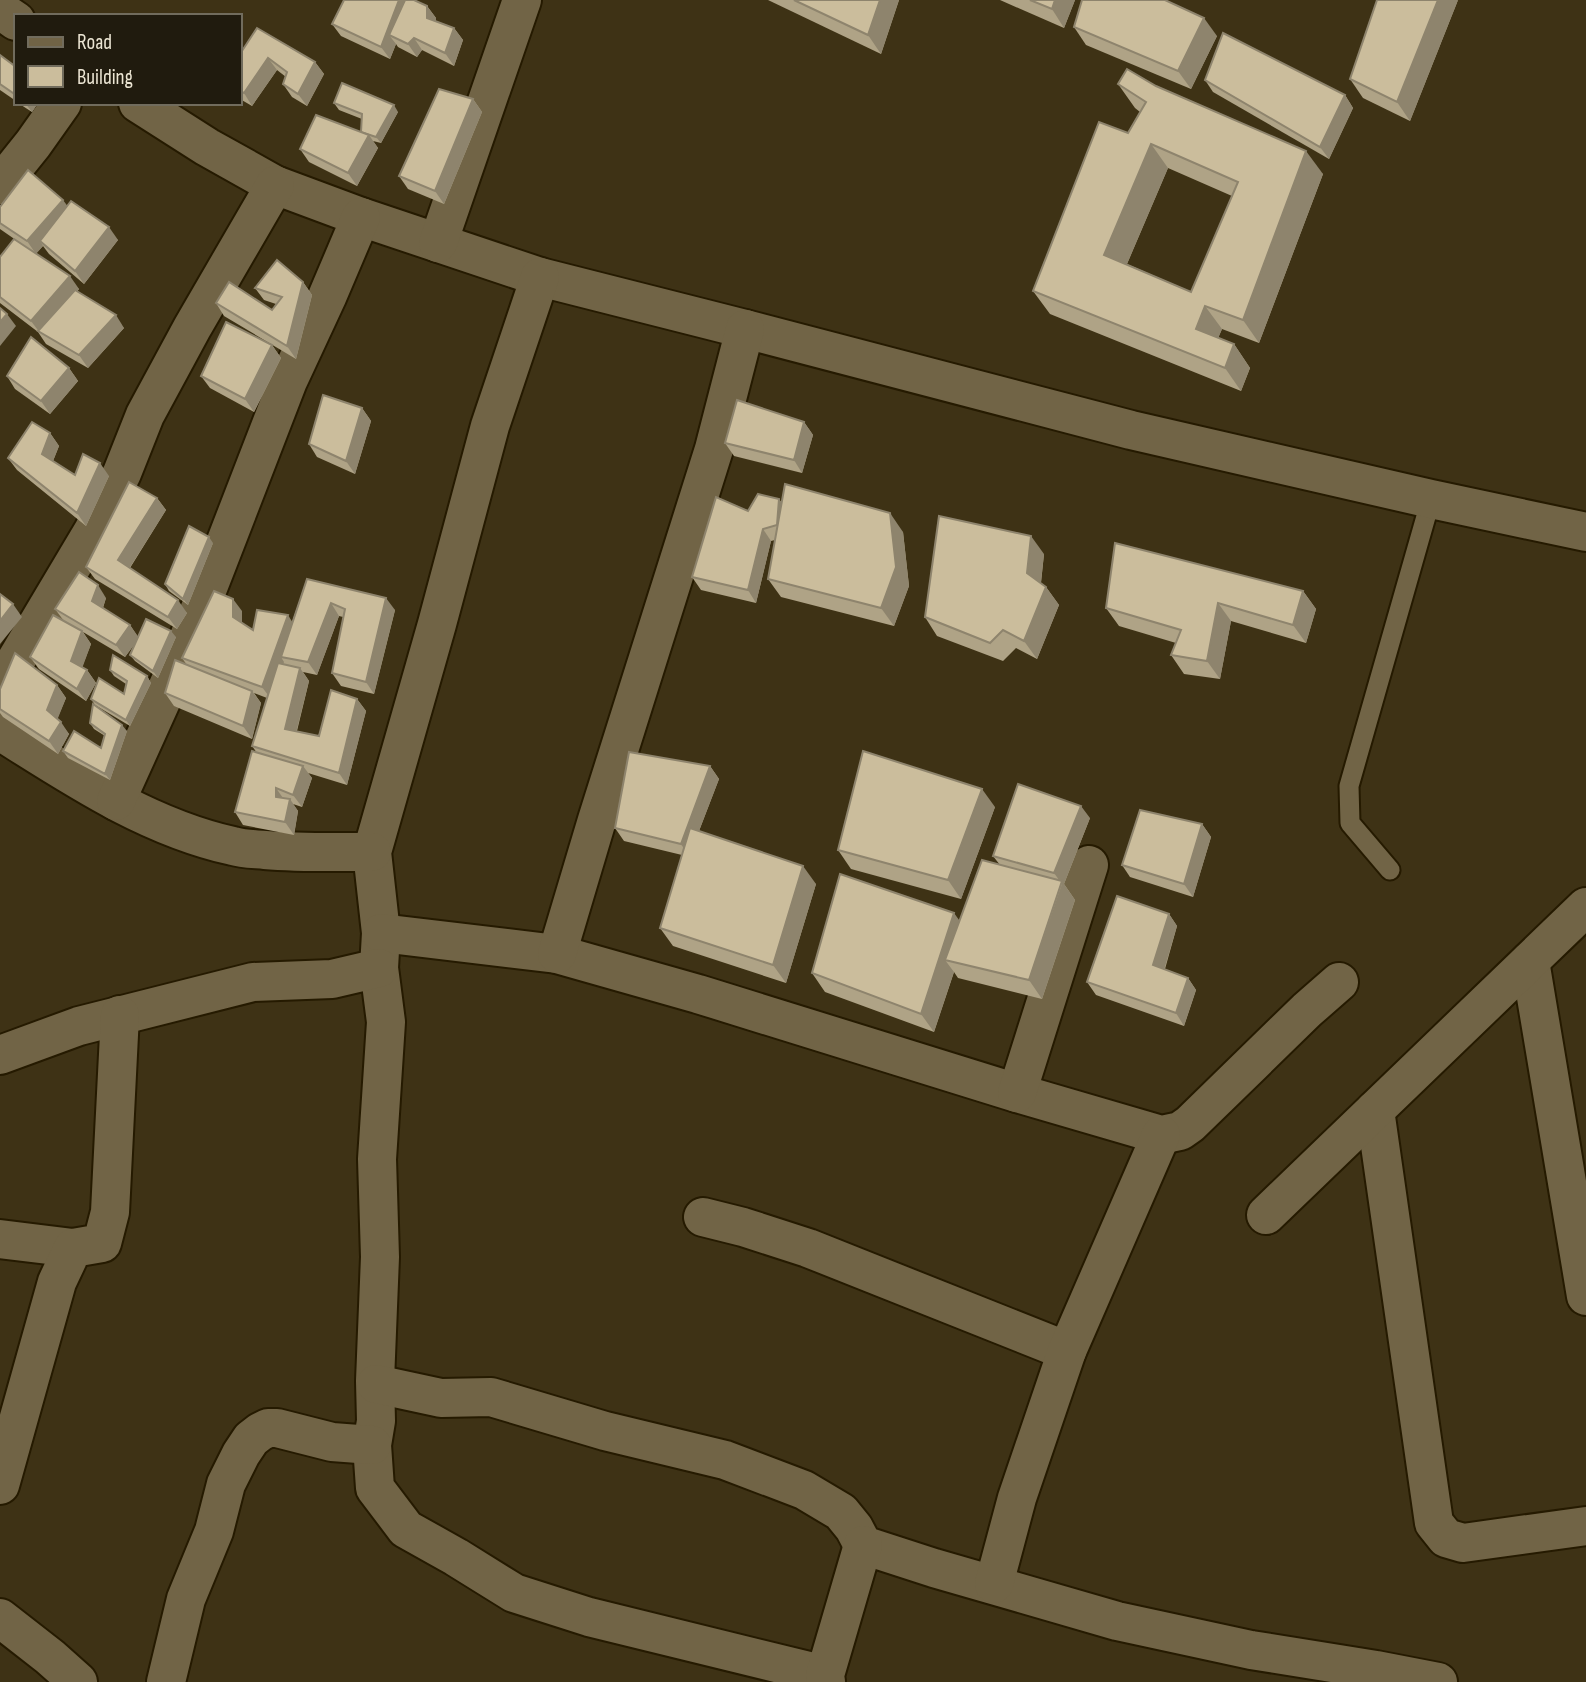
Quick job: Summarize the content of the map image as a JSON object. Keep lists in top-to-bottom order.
{
  "legend": ["Road", "Building"]
}
